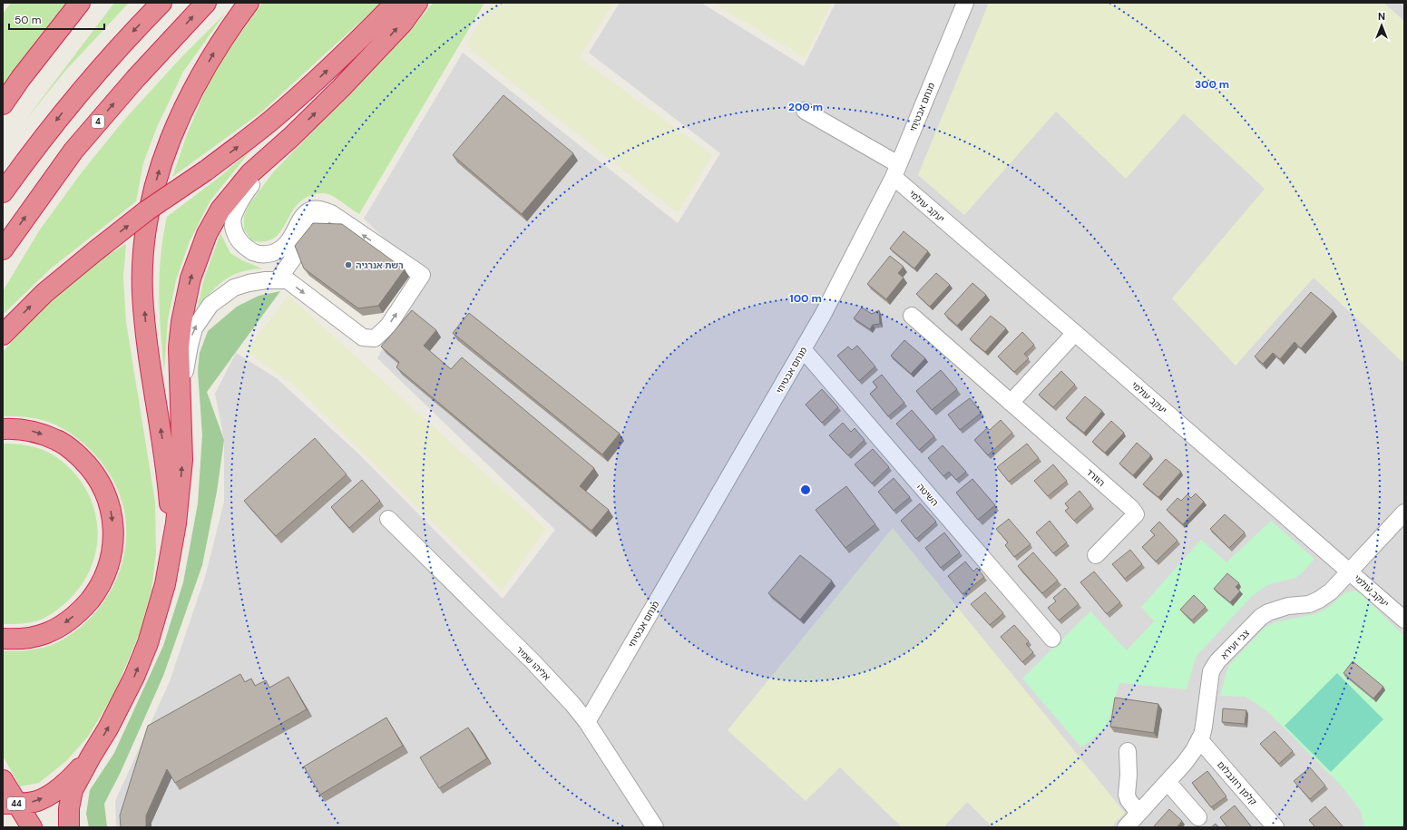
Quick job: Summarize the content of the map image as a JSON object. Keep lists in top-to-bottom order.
{
  "streets": {
    "highway": ["4", "44"],
    "street": [
      "מנחם אבטיחי",
      "יעקב עולמי",
      "הוורד",
      "השיטה",
      "צבי זעירא",
      "אליהו שמיר",
      "קלמן רוזנבלום"
    ]
  },
  "crossings": [
    ["מנחם אבטיחי", "יעקב עולמי"],
    ["מנחם אבטיחי", "השיטה"],
    ["מנחם אבטיחי", "אליהו שמיר"],
    ["יעקב עולמי", "צבי זעירא"],
    ["צבי זעירא", "קלמן רוזנבלום"]
  ],
  "places": ["רשת אנרגיה"],
  "scale_bar": "50 m",
  "north": "top",
  "rings": ["300 m", "200 m", "100 m"]
}
